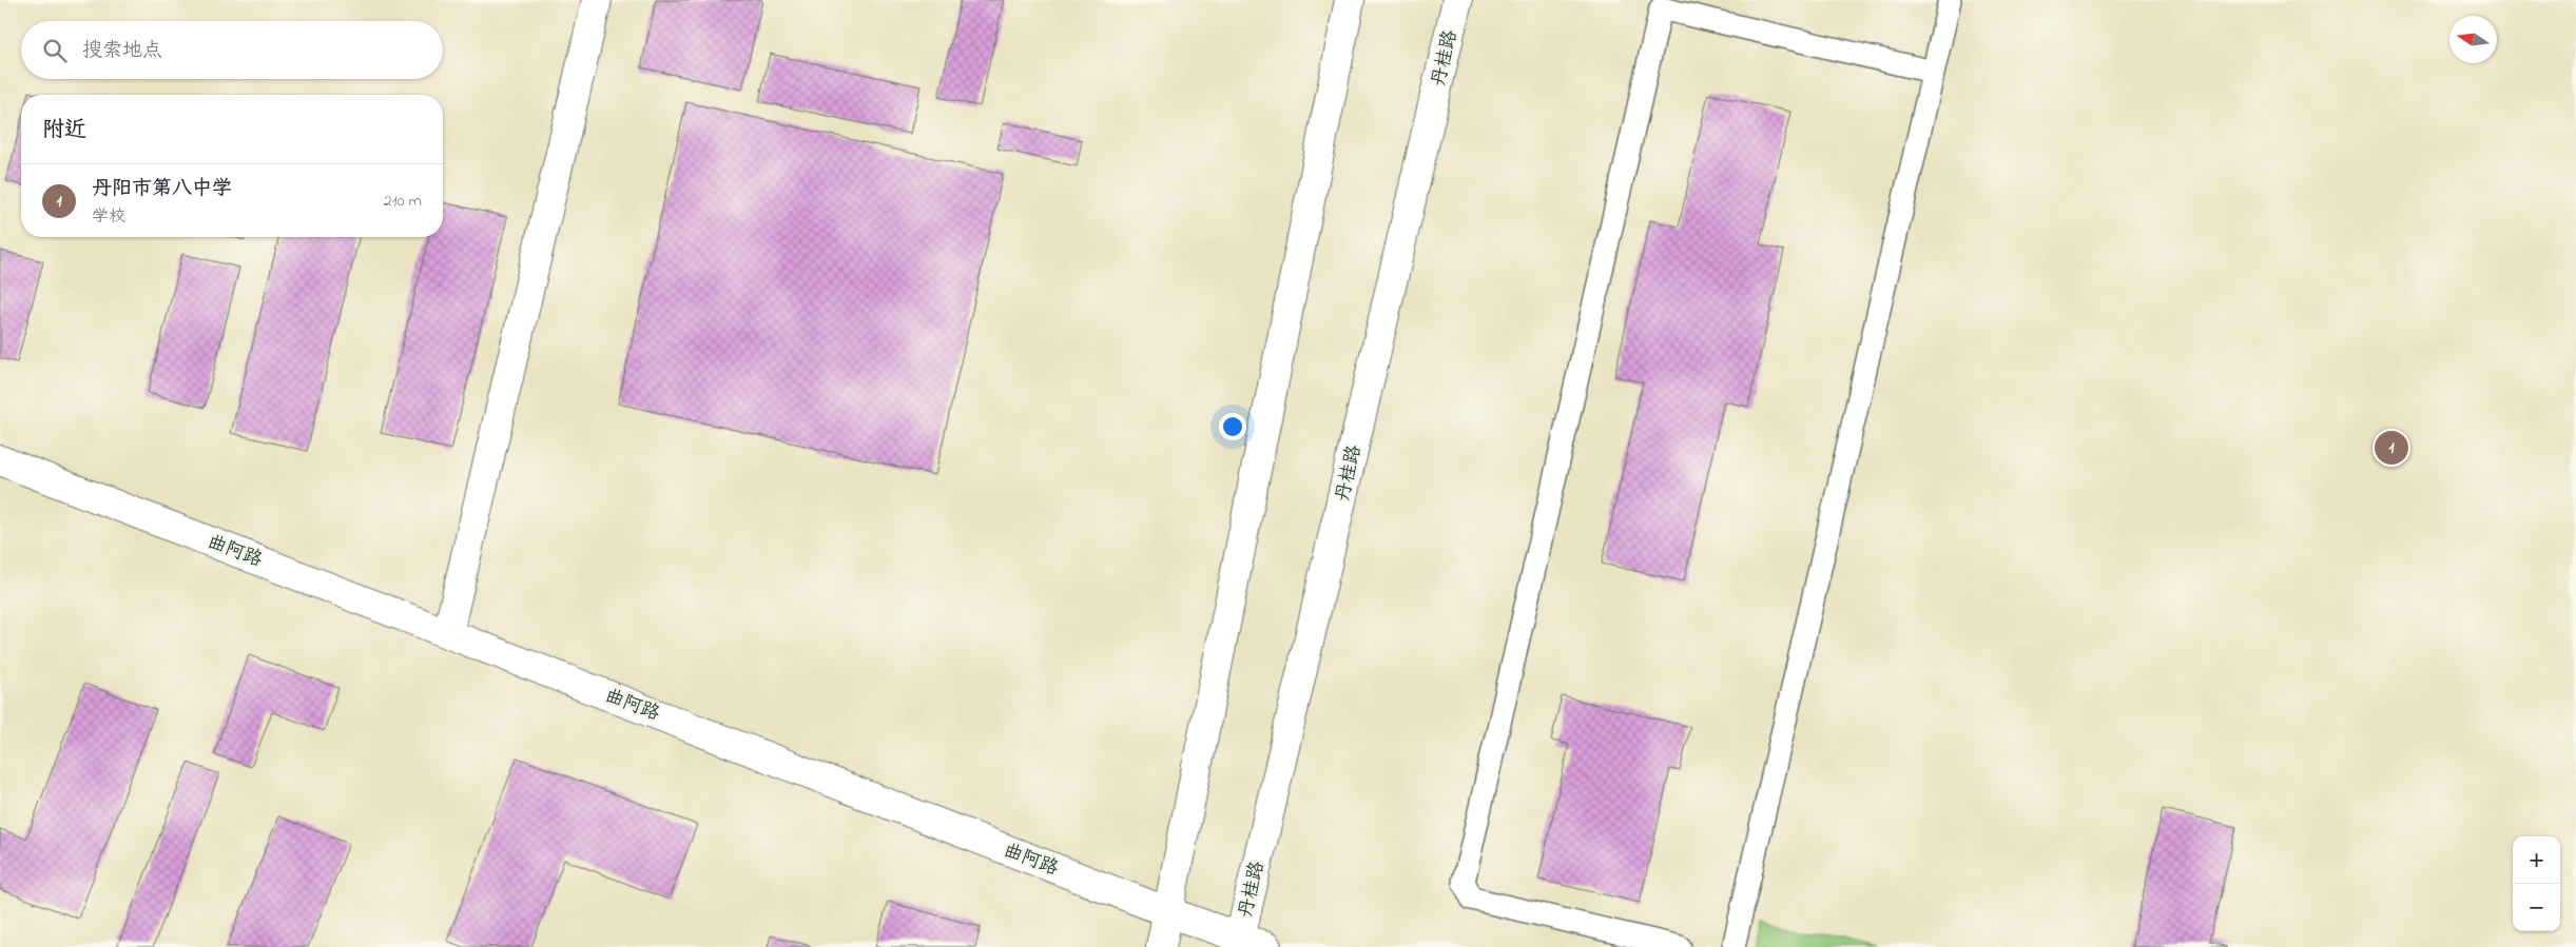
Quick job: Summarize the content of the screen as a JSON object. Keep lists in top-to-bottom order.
{
  "streets": {
    "street": ["丹桂路", "曲阿路"]
  },
  "crossings": [
    ["丹桂路", "曲阿路"]
  ],
  "north": "left",
  "page": {
    "search": "搜索地点",
    "heading": "附近",
    "list": [
      {
        "mark": "1",
        "name": "丹阳市第八中学",
        "note": "学校",
        "value": "210 m"
      }
    ],
    "pins": "1",
    "map_buttons": ["+", "−"]
  }
}
